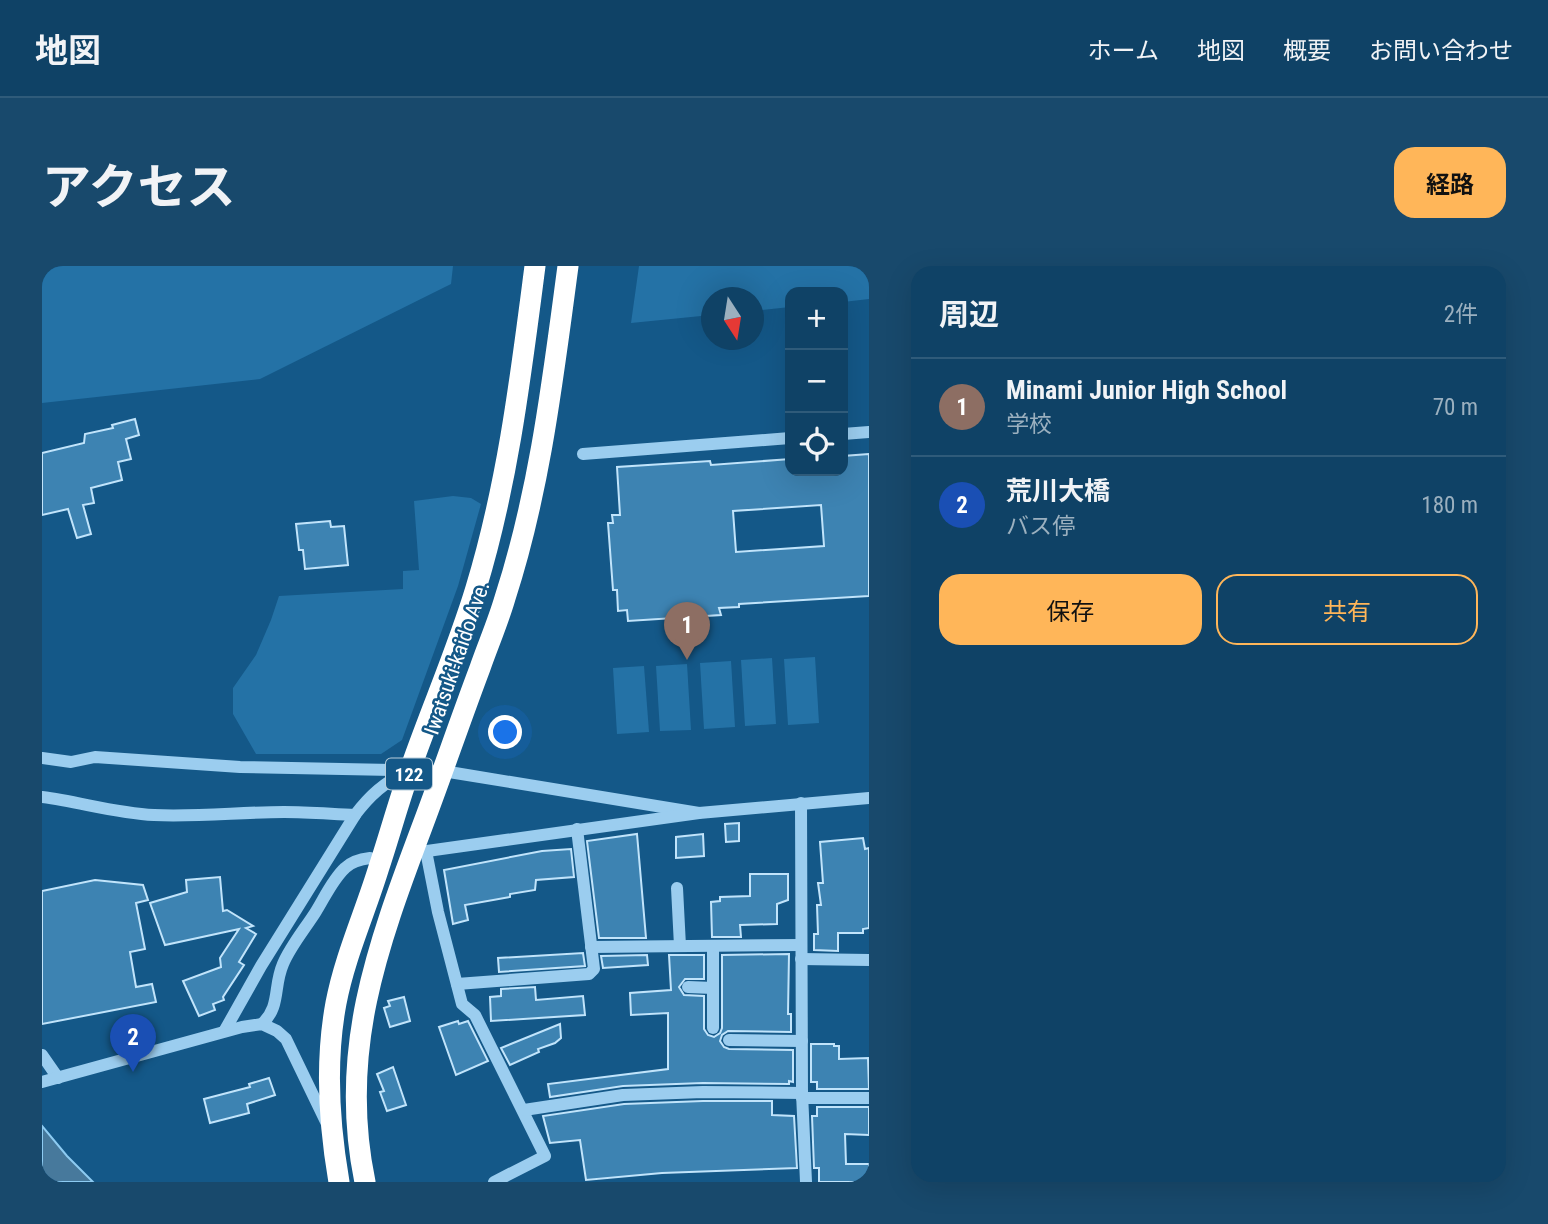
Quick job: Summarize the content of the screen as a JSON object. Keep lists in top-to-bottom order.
{
  "streets": {
    "highway": ["Iwatsuki-kaido Ave.", "122"]
  },
  "north": "bottom",
  "page": {
    "header": "地図",
    "nav": [
      "ホーム",
      "地図",
      "概要",
      "お問い合わせ"
    ],
    "title": "アクセス",
    "buttons": [
      "経路",
      ["保存", "共有"]
    ],
    "heading": ["周辺", "2件"],
    "map_buttons": ["+", "−"],
    "list": [
      {
        "mark": "1",
        "name": "Minami Junior High School",
        "note": "学校",
        "value": "70 m"
      },
      {
        "mark": "2",
        "name": "荒川大橋",
        "note": "バス停",
        "value": "180 m"
      }
    ],
    "pins": ["1", "2"]
  }
}
